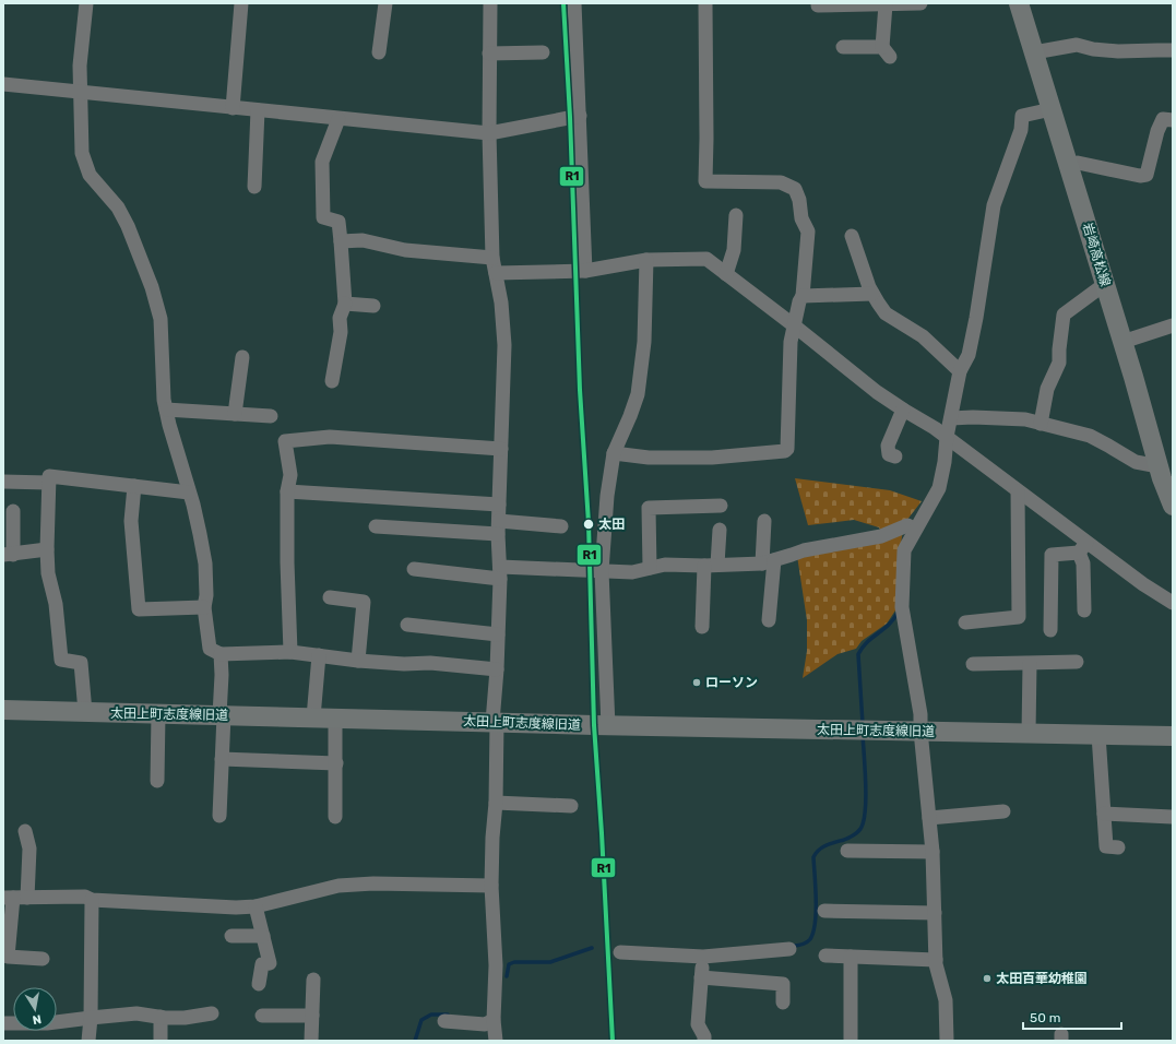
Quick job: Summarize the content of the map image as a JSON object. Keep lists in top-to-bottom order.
{
  "streets": {
    "street": ["岩崎高松線", "太田上町志度線旧道"]
  },
  "places": ["太田", "ローソン", "太田百華幼稚園"],
  "lines": ["transit line R1"],
  "scale_bar": "50 m",
  "north": "bottom"
}
